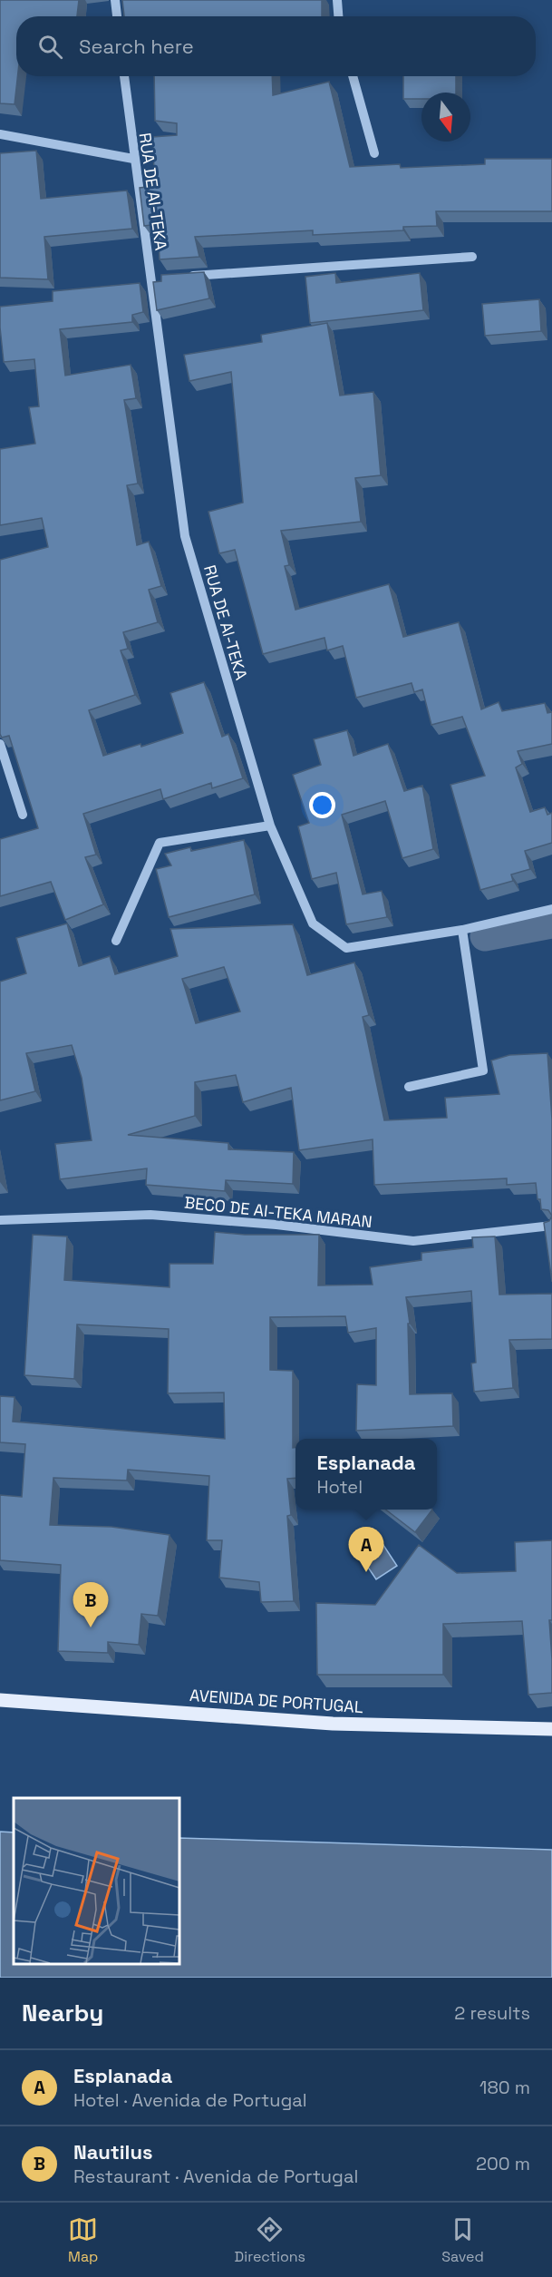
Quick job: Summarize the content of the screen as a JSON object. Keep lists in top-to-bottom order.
{
  "streets": {
    "main road": ["AVENIDA DE PORTUGAL"],
    "street": ["RUA DE AI-TEKA", "BECO DE AI-TEKA MARAN"]
  },
  "north": "bottom",
  "page": {
    "search": "Search here",
    "popup": ["Esplanada", "Hotel"],
    "pins": ["A", "B"],
    "heading": ["Nearby", "2 results"],
    "list": [
      {
        "mark": "A",
        "name": "Esplanada",
        "note": "Hotel · Avenida de Portugal",
        "value": "180 m"
      },
      {
        "mark": "B",
        "name": "Nautilus",
        "note": "Restaurant · Avenida de Portugal",
        "value": "200 m"
      }
    ],
    "nav": ["Map", "Directions", "Saved"]
  }
}
